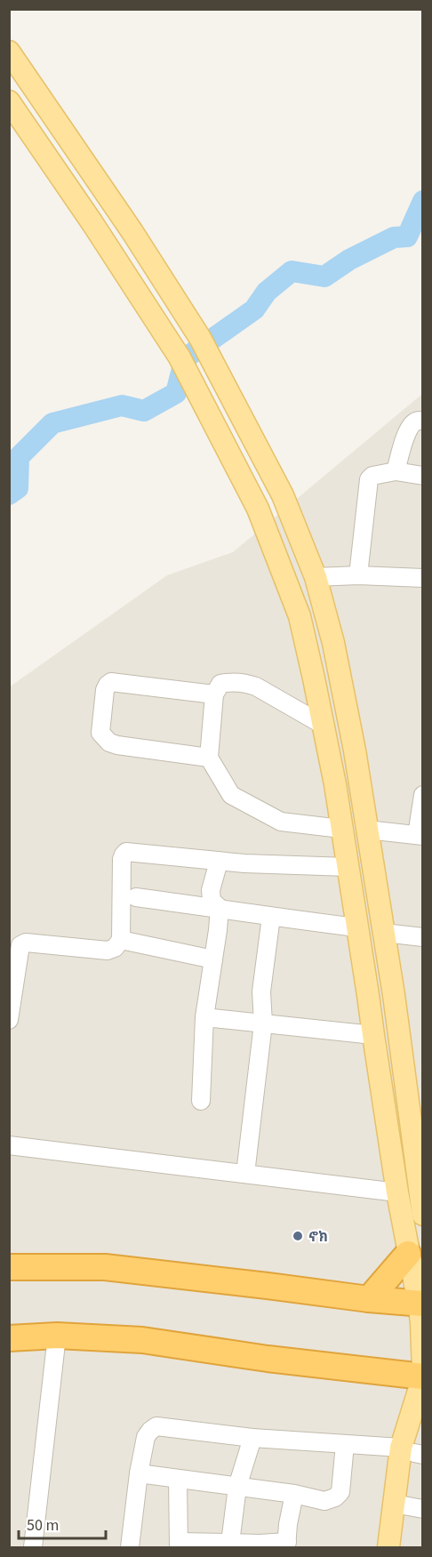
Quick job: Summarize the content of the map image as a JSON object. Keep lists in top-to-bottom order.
{
  "places": ["ኖክ"],
  "scale_bar": "50 m"
}
